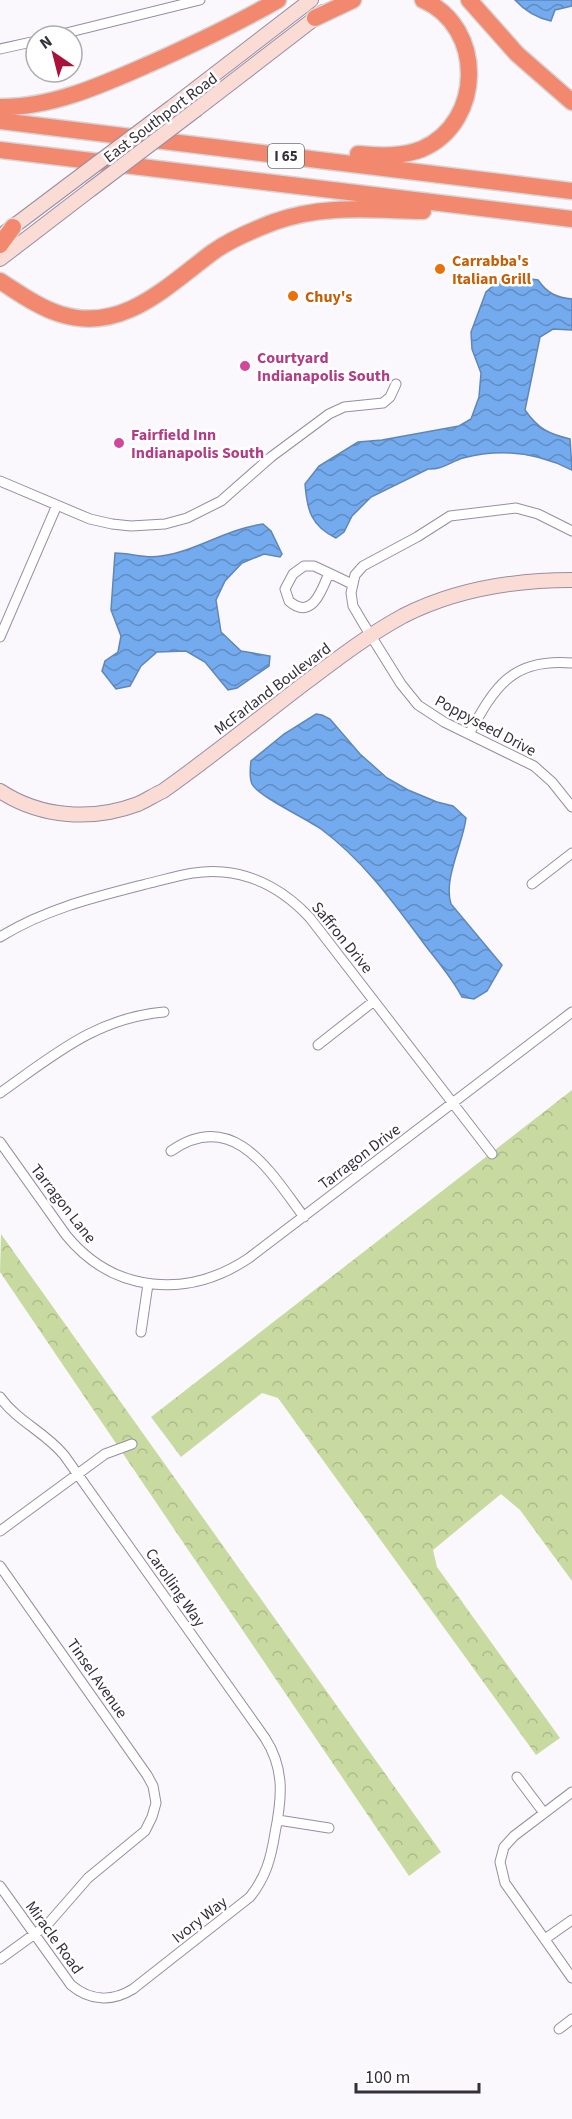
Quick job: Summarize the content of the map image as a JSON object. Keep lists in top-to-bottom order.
{
  "streets": {
    "highway": ["I 65"],
    "main road": ["East Southport Road", "McFarland Boulevard"],
    "street": [
      "Poppyseed Drive",
      "Saffron Drive",
      "Tarragon Drive",
      "Tarragon Lane",
      "Carolling Way",
      "Tinsel Avenue",
      "Ivory Way",
      "Miracle Road"
    ]
  },
  "crossings": [
    ["McFarland Boulevard", "Poppyseed Drive"],
    ["Saffron Drive", "Tarragon Drive"],
    ["Tarragon Drive", "Tarragon Lane"],
    ["Carolling Way", "Ivory Way"],
    ["Tinsel Avenue", "Miracle Road"],
    ["Ivory Way", "Miracle Road"]
  ],
  "places": [
    "Carrabba's Italian Grill",
    "Chuy's",
    "Courtyard Indianapolis South",
    "Fairfield Inn Indianapolis South"
  ],
  "scale_bar": "100 m",
  "north": "top left"
}
